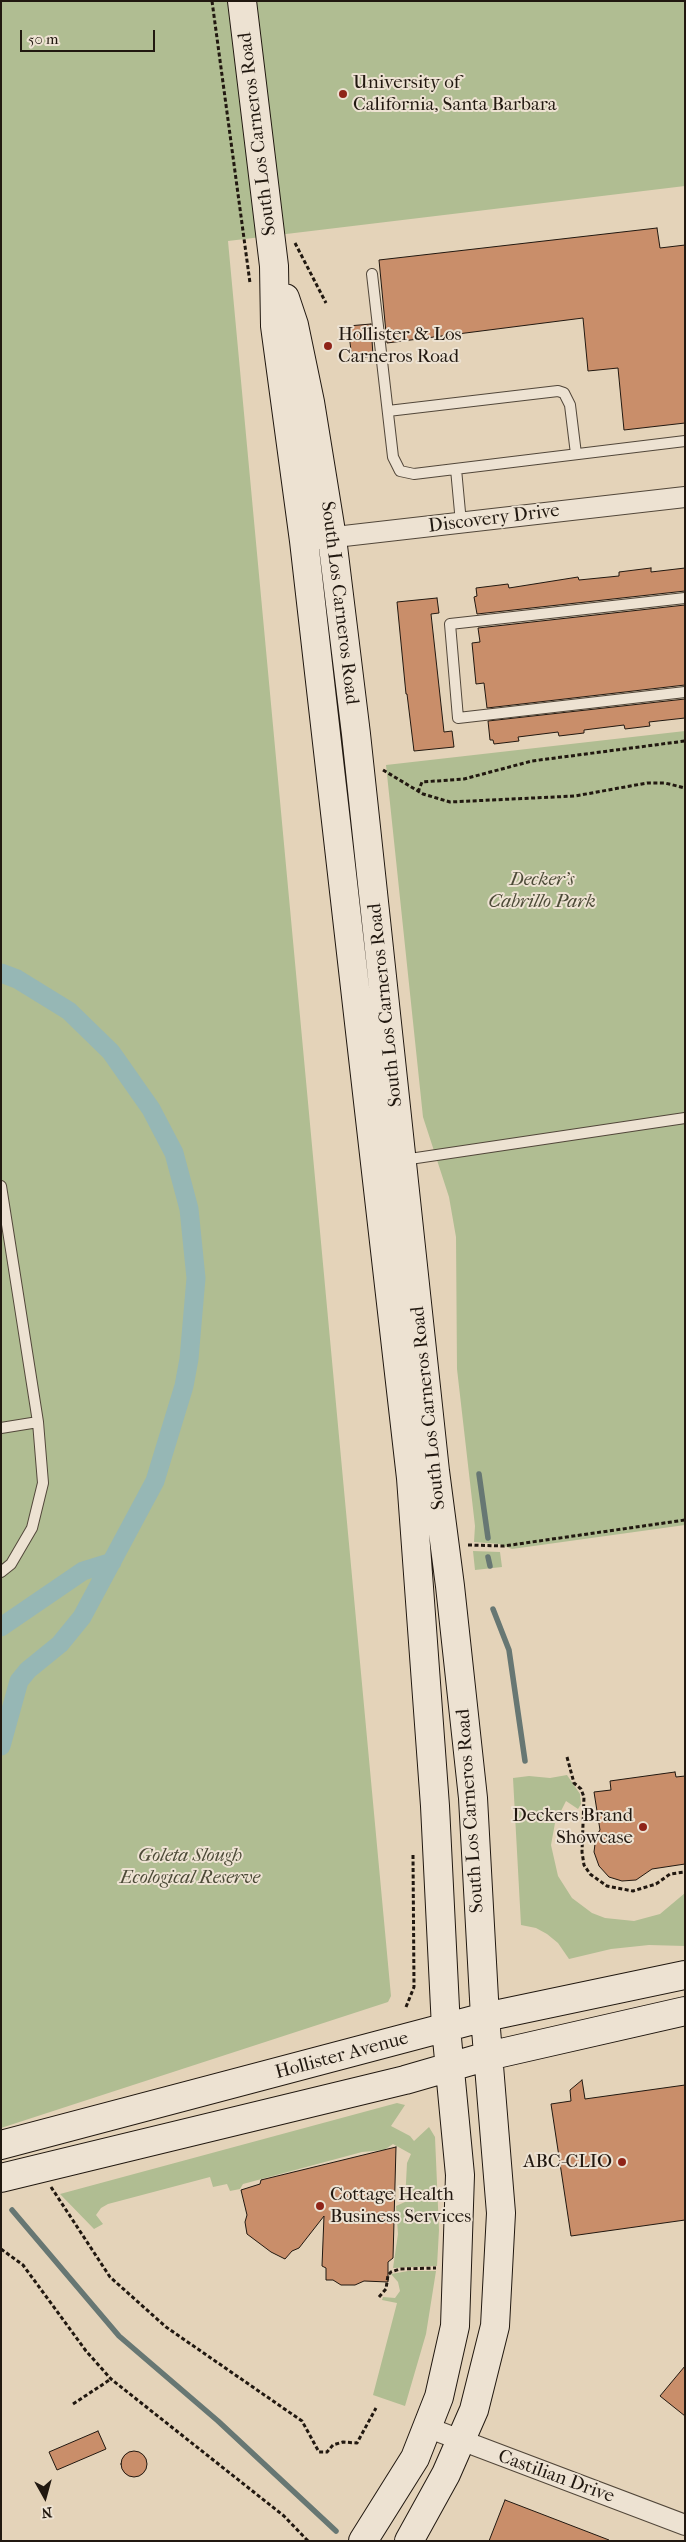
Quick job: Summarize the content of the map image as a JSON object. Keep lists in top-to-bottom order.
{
  "streets": {
    "main road": ["South Los Carneros Road", "Hollister Avenue"],
    "street": ["Discovery Drive", "Castilian Drive"]
  },
  "crossings": [
    ["South Los Carneros Road", "Discovery Drive"],
    ["South Los Carneros Road", "Hollister Avenue"],
    ["South Los Carneros Road", "Castilian Drive"]
  ],
  "parks": ["Decker's Cabrillo Park", "Goleta Slough Ecological Reserve"],
  "places": [
    "University of California, Santa Barbara",
    "Hollister & Los Carneros Road",
    "Deckers Brand Showcase",
    "ABC-CLIO",
    "Cottage Health Business Services"
  ],
  "scale_bar": "50 m",
  "north": "bottom"
}
